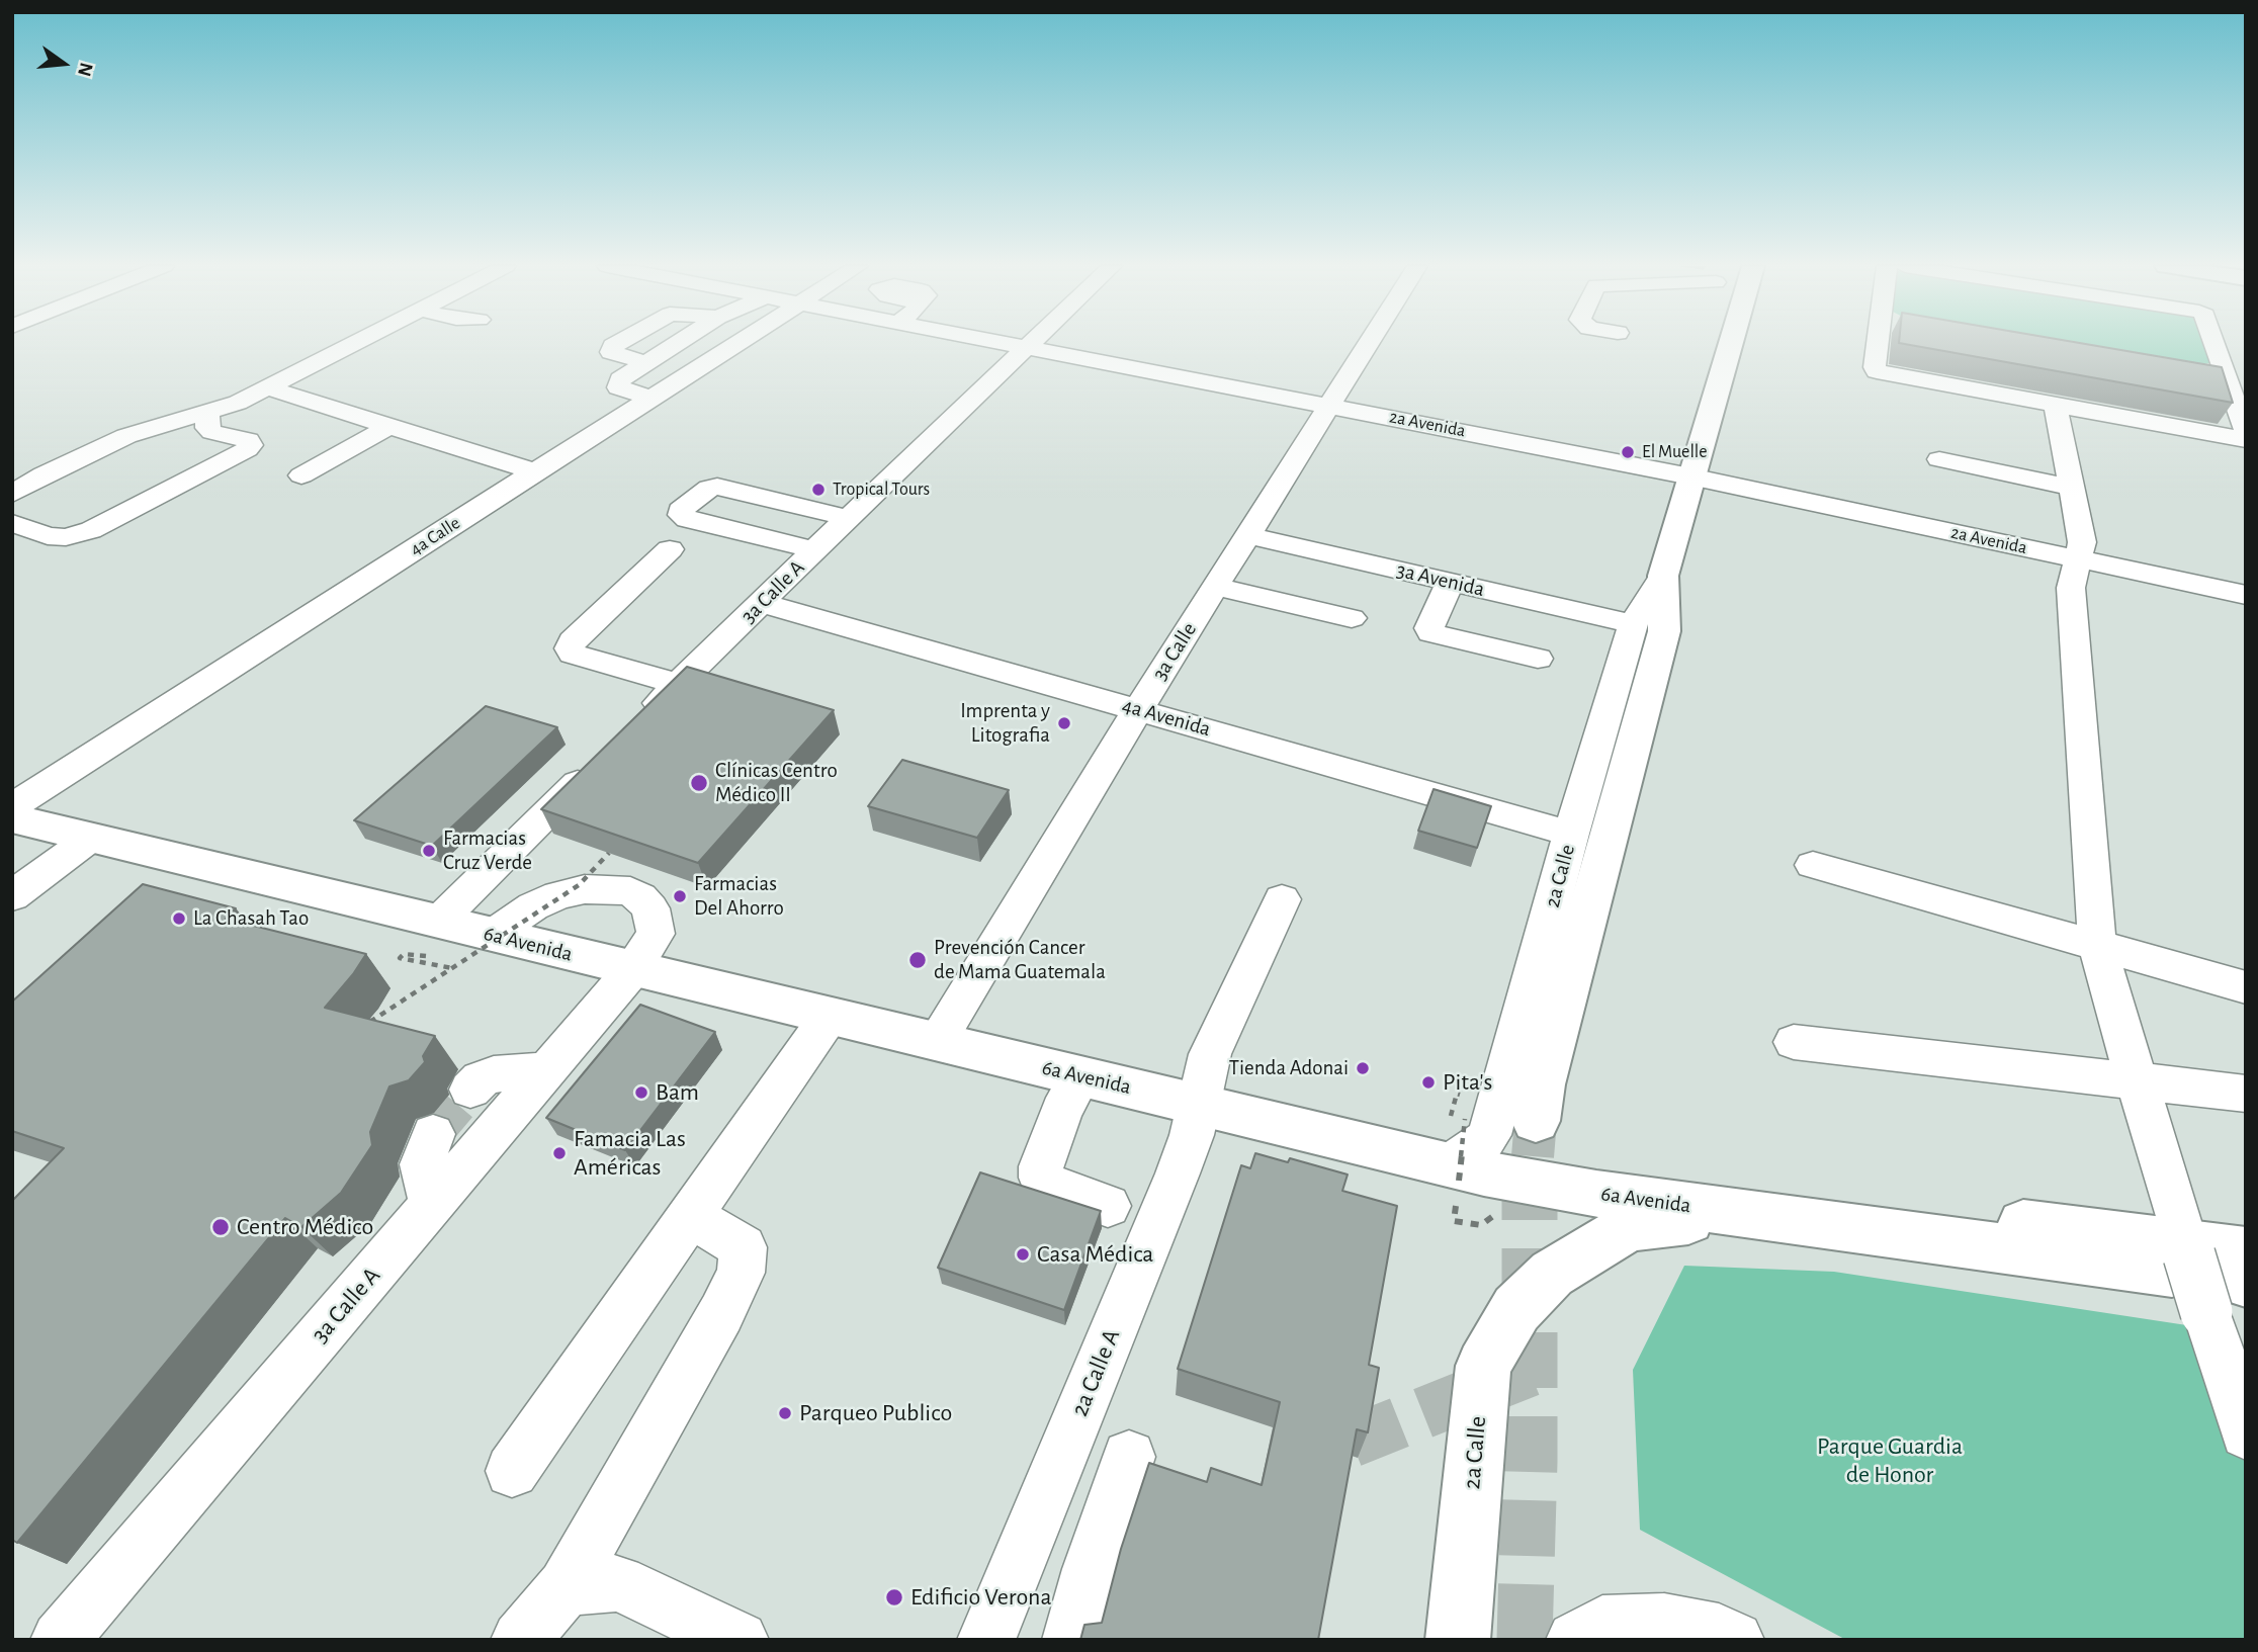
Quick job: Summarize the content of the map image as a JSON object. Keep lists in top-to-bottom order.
{
  "streets": {
    "main road": ["2a Calle", "6a Avenida"],
    "street": [
      "2a Avenida",
      "4a Calle",
      "3a Avenida",
      "3a Calle A",
      "3a Calle",
      "4a Avenida",
      "2a Calle A"
    ]
  },
  "crossings": [
    ["2a Avenida", "3a Calle A"],
    ["2a Avenida", "3a Calle"],
    ["2a Avenida", "2a Calle"],
    ["3a Avenida", "3a Calle"],
    ["3a Avenida", "2a Calle"],
    ["3a Calle A", "4a Avenida"],
    ["3a Calle A", "6a Avenida"],
    ["3a Calle", "4a Avenida"],
    ["3a Calle", "6a Avenida"],
    ["4a Avenida", "2a Calle"],
    ["2a Calle", "6a Avenida"],
    ["6a Avenida", "2a Calle A"]
  ],
  "parks": ["Parque Guardia de Honor"],
  "places": [
    "El Muelle",
    "Tropical Tours",
    "Imprenta y Litografia",
    "Clínicas Centro Médico II",
    "Farmacias Cruz Verde",
    "Farmacias Del Ahorro",
    "La Chasah Tao",
    "Prevención Cancer de Mama Guatemala",
    "Tienda Adonai",
    "Pita's",
    "Bam",
    "Famacia Las Américas",
    "Centro Médico",
    "Casa Médica",
    "Parqueo Publico",
    "Edificio Verona"
  ],
  "north": "right"
}
